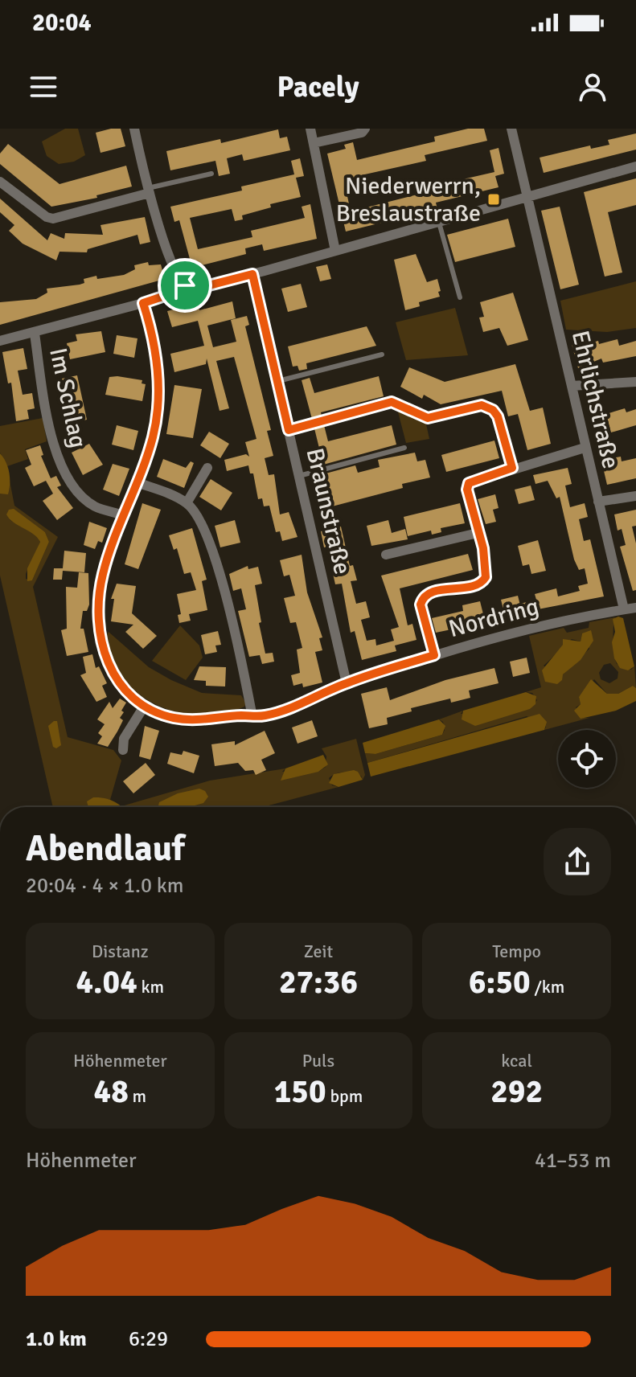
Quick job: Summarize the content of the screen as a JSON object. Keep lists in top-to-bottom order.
{
  "streets": {
    "street": [
      "Im Schlag",
      "Ehrlichstraße",
      "Braunstraße",
      "Nordring"
    ]
  },
  "crossings": [
    ["Im Schlag", "Nordring"],
    ["Ehrlichstraße", "Nordring"],
    ["Braunstraße", "Nordring"]
  ],
  "places": {
    "transit": ["Niederwerrn, Breslaustraße"]
  },
  "page": {
    "status": "20:04",
    "header": "Pacely",
    "heading": ["Abendlauf", "20:04 · 4 × 1.0 km"],
    "stats": [
      ["Distanz", "4.04 km"],
      ["Zeit", "27:36"],
      ["Tempo", "6:50 /km"],
      ["Höhenmeter", "48 m"],
      ["Puls", "150 bpm"],
      ["kcal", "292"]
    ],
    "chart": ["Höhenmeter", "41–53 m"],
    "list": [
      {
        "name": "1.0 km",
        "note": "6:29"
      }
    ]
  }
}
